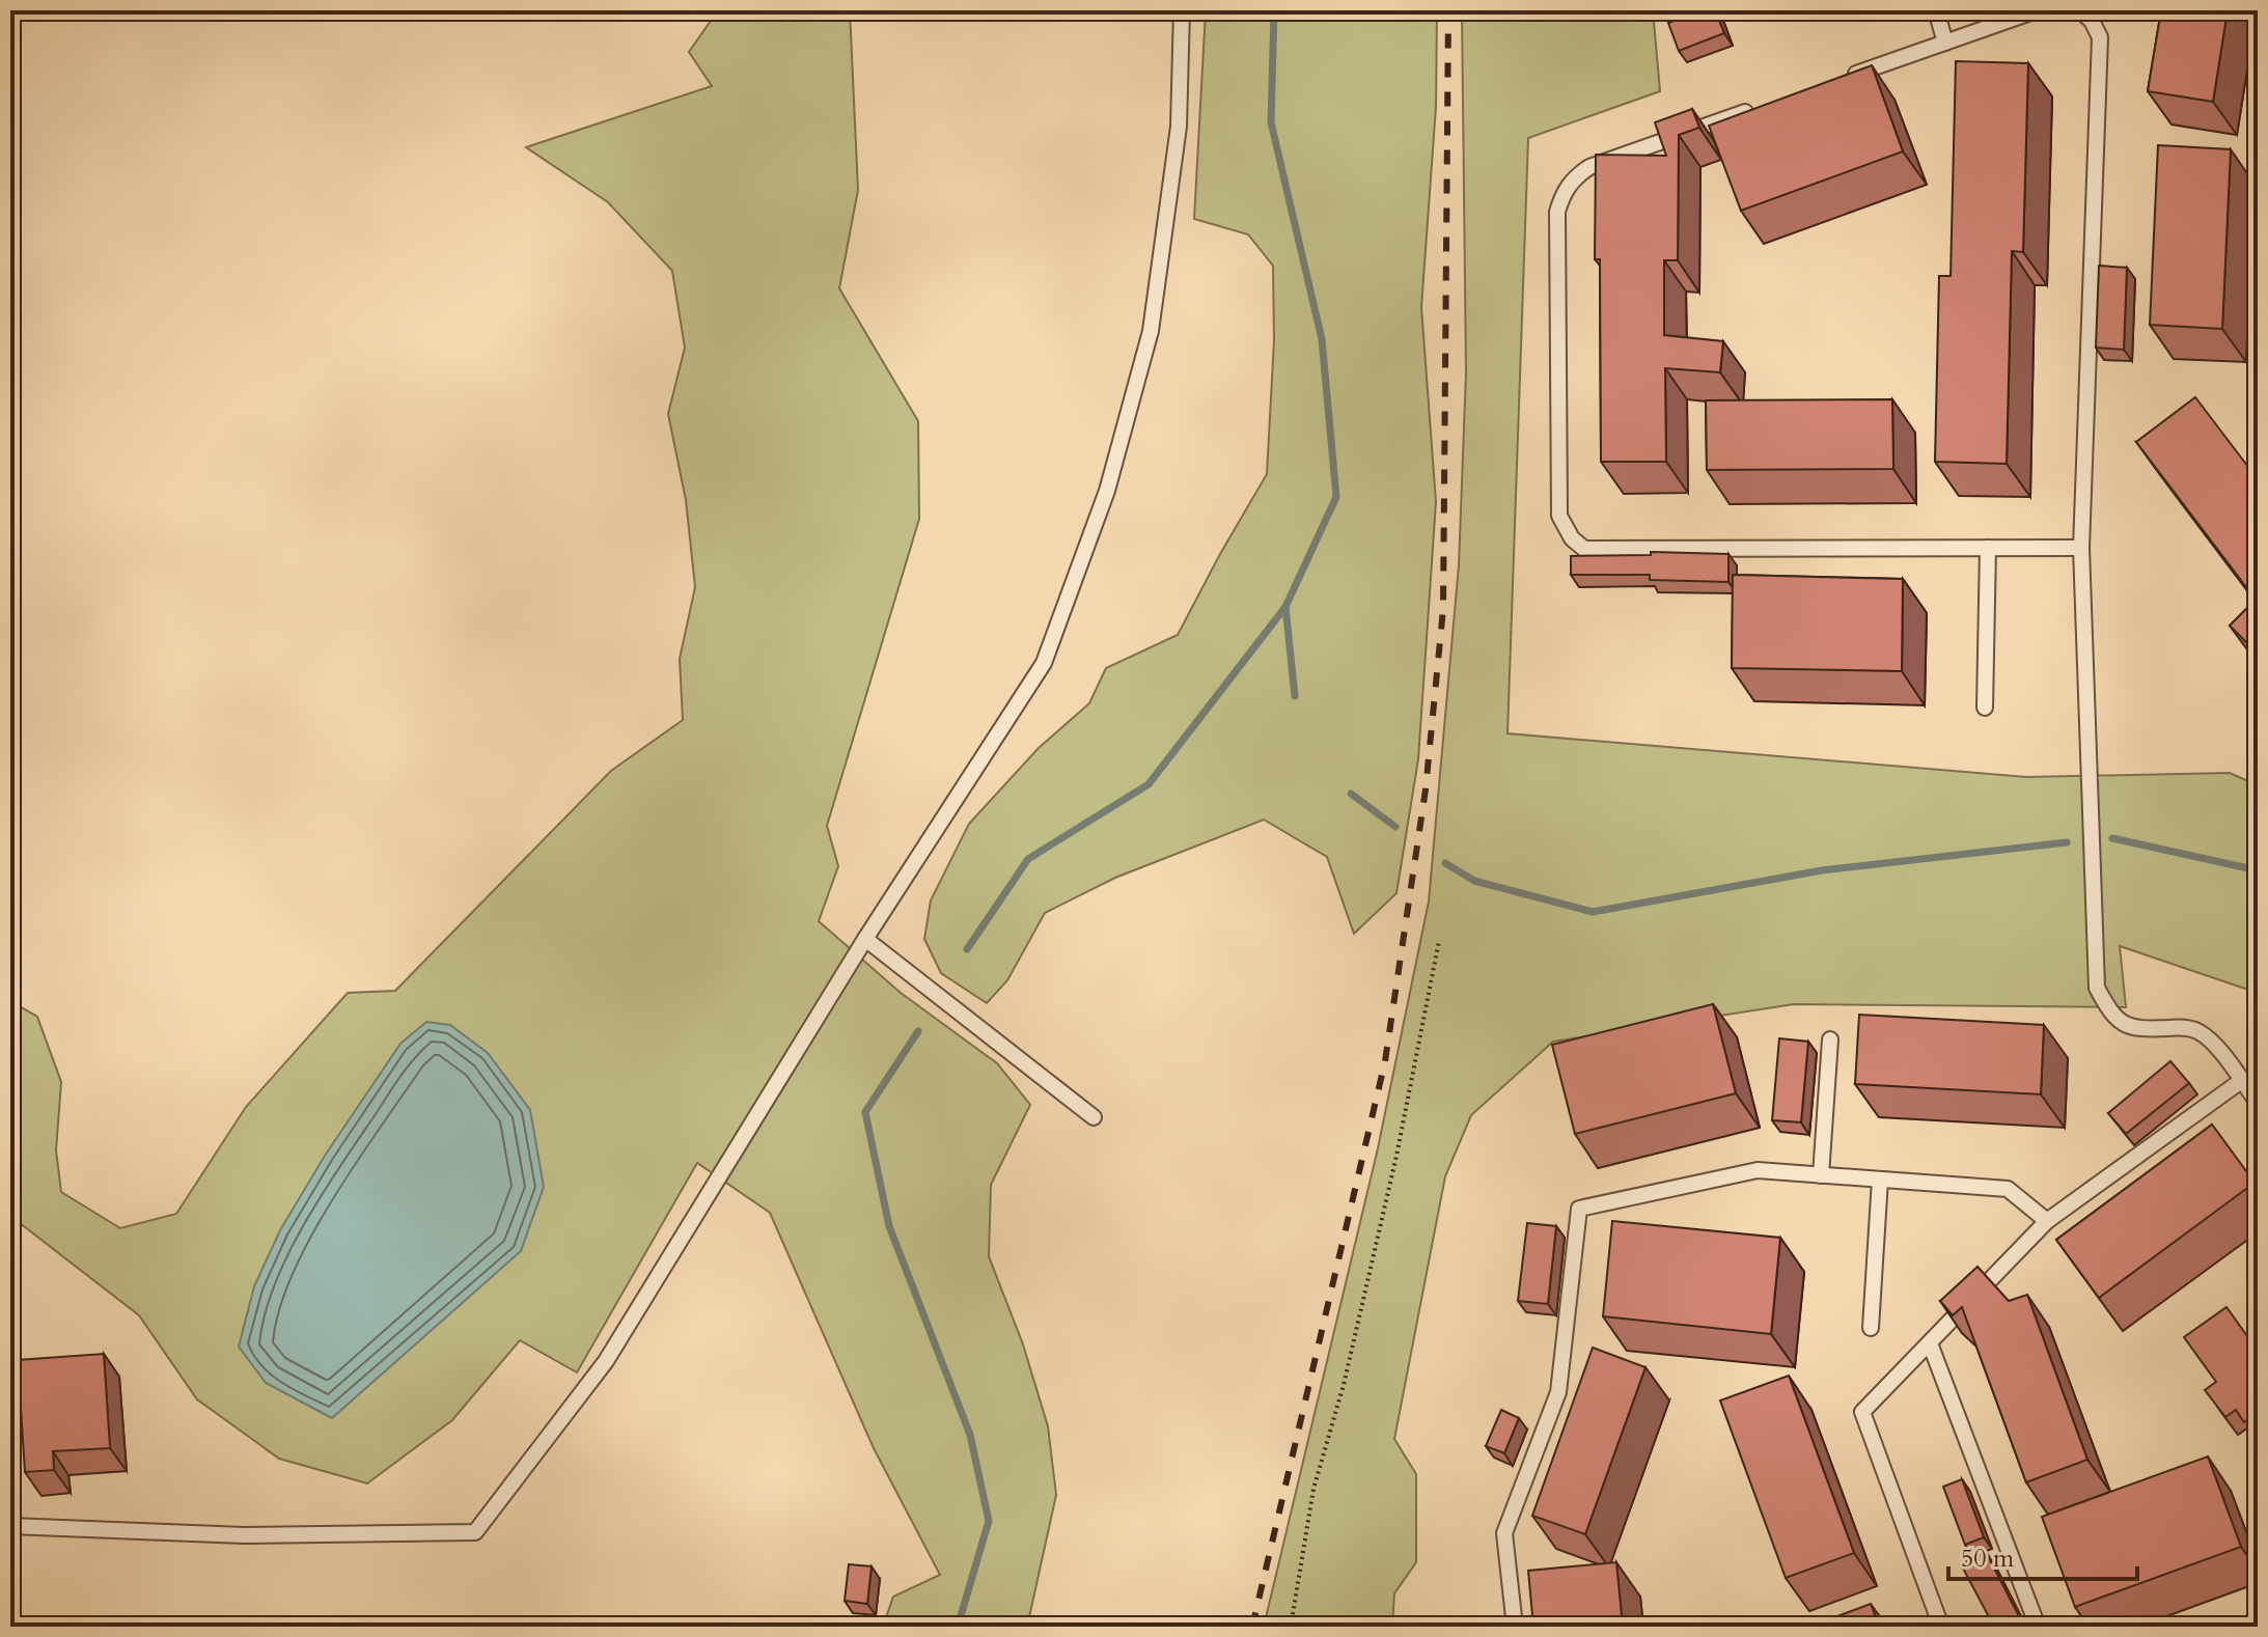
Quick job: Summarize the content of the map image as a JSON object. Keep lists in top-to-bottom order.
{
  "scale_bar": "50 m"
}
